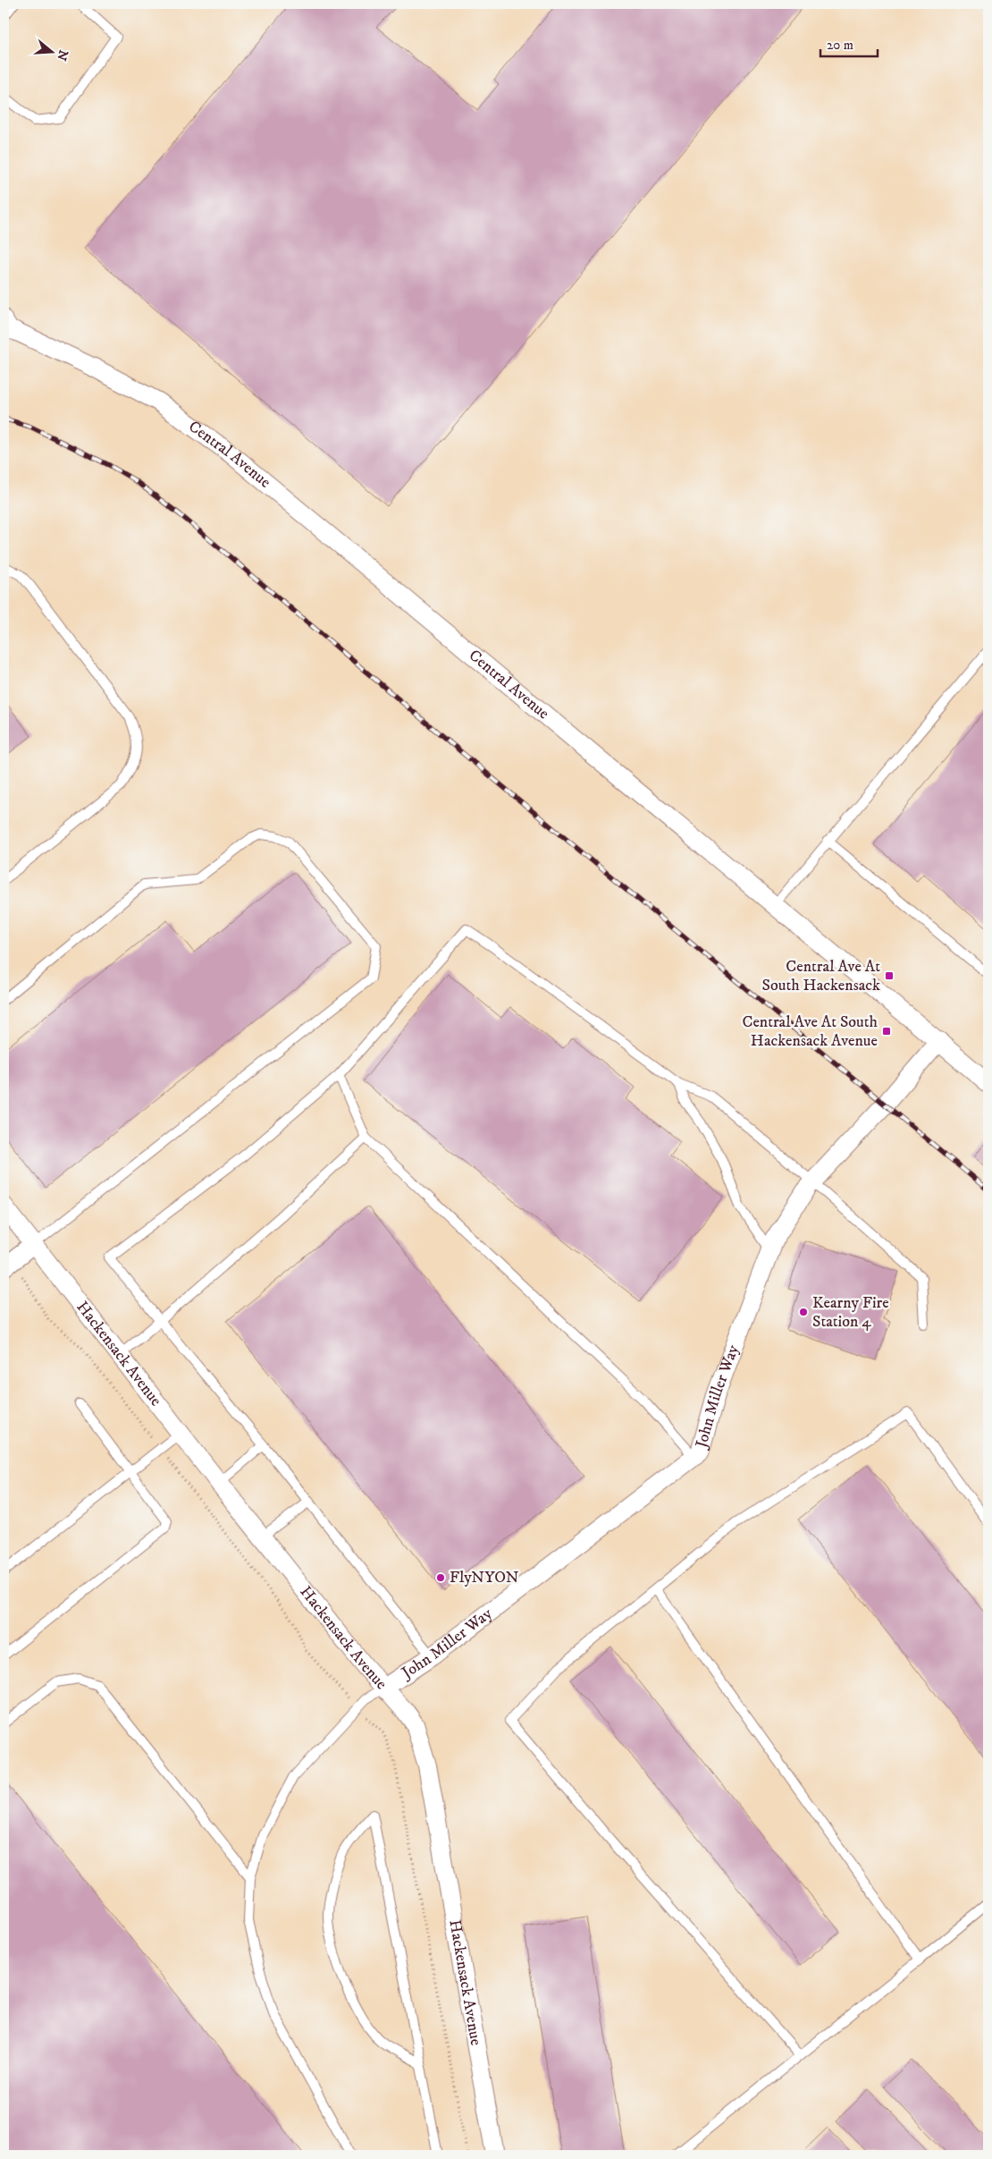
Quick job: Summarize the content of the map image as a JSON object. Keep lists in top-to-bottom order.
{
  "streets": {
    "street": ["Central Avenue", "Hackensack Avenue", "John Miller Way"]
  },
  "crossings": [
    ["Central Avenue", "John Miller Way"],
    ["Hackensack Avenue", "John Miller Way"]
  ],
  "places": {
    "transit": ["Central Ave At South Hackensack", "Central Ave At South Hackensack Avenue"],
    "other": ["Kearny Fire Station 4", "FlyNYON"]
  },
  "scale_bar": "20 m",
  "north": "right"
}
